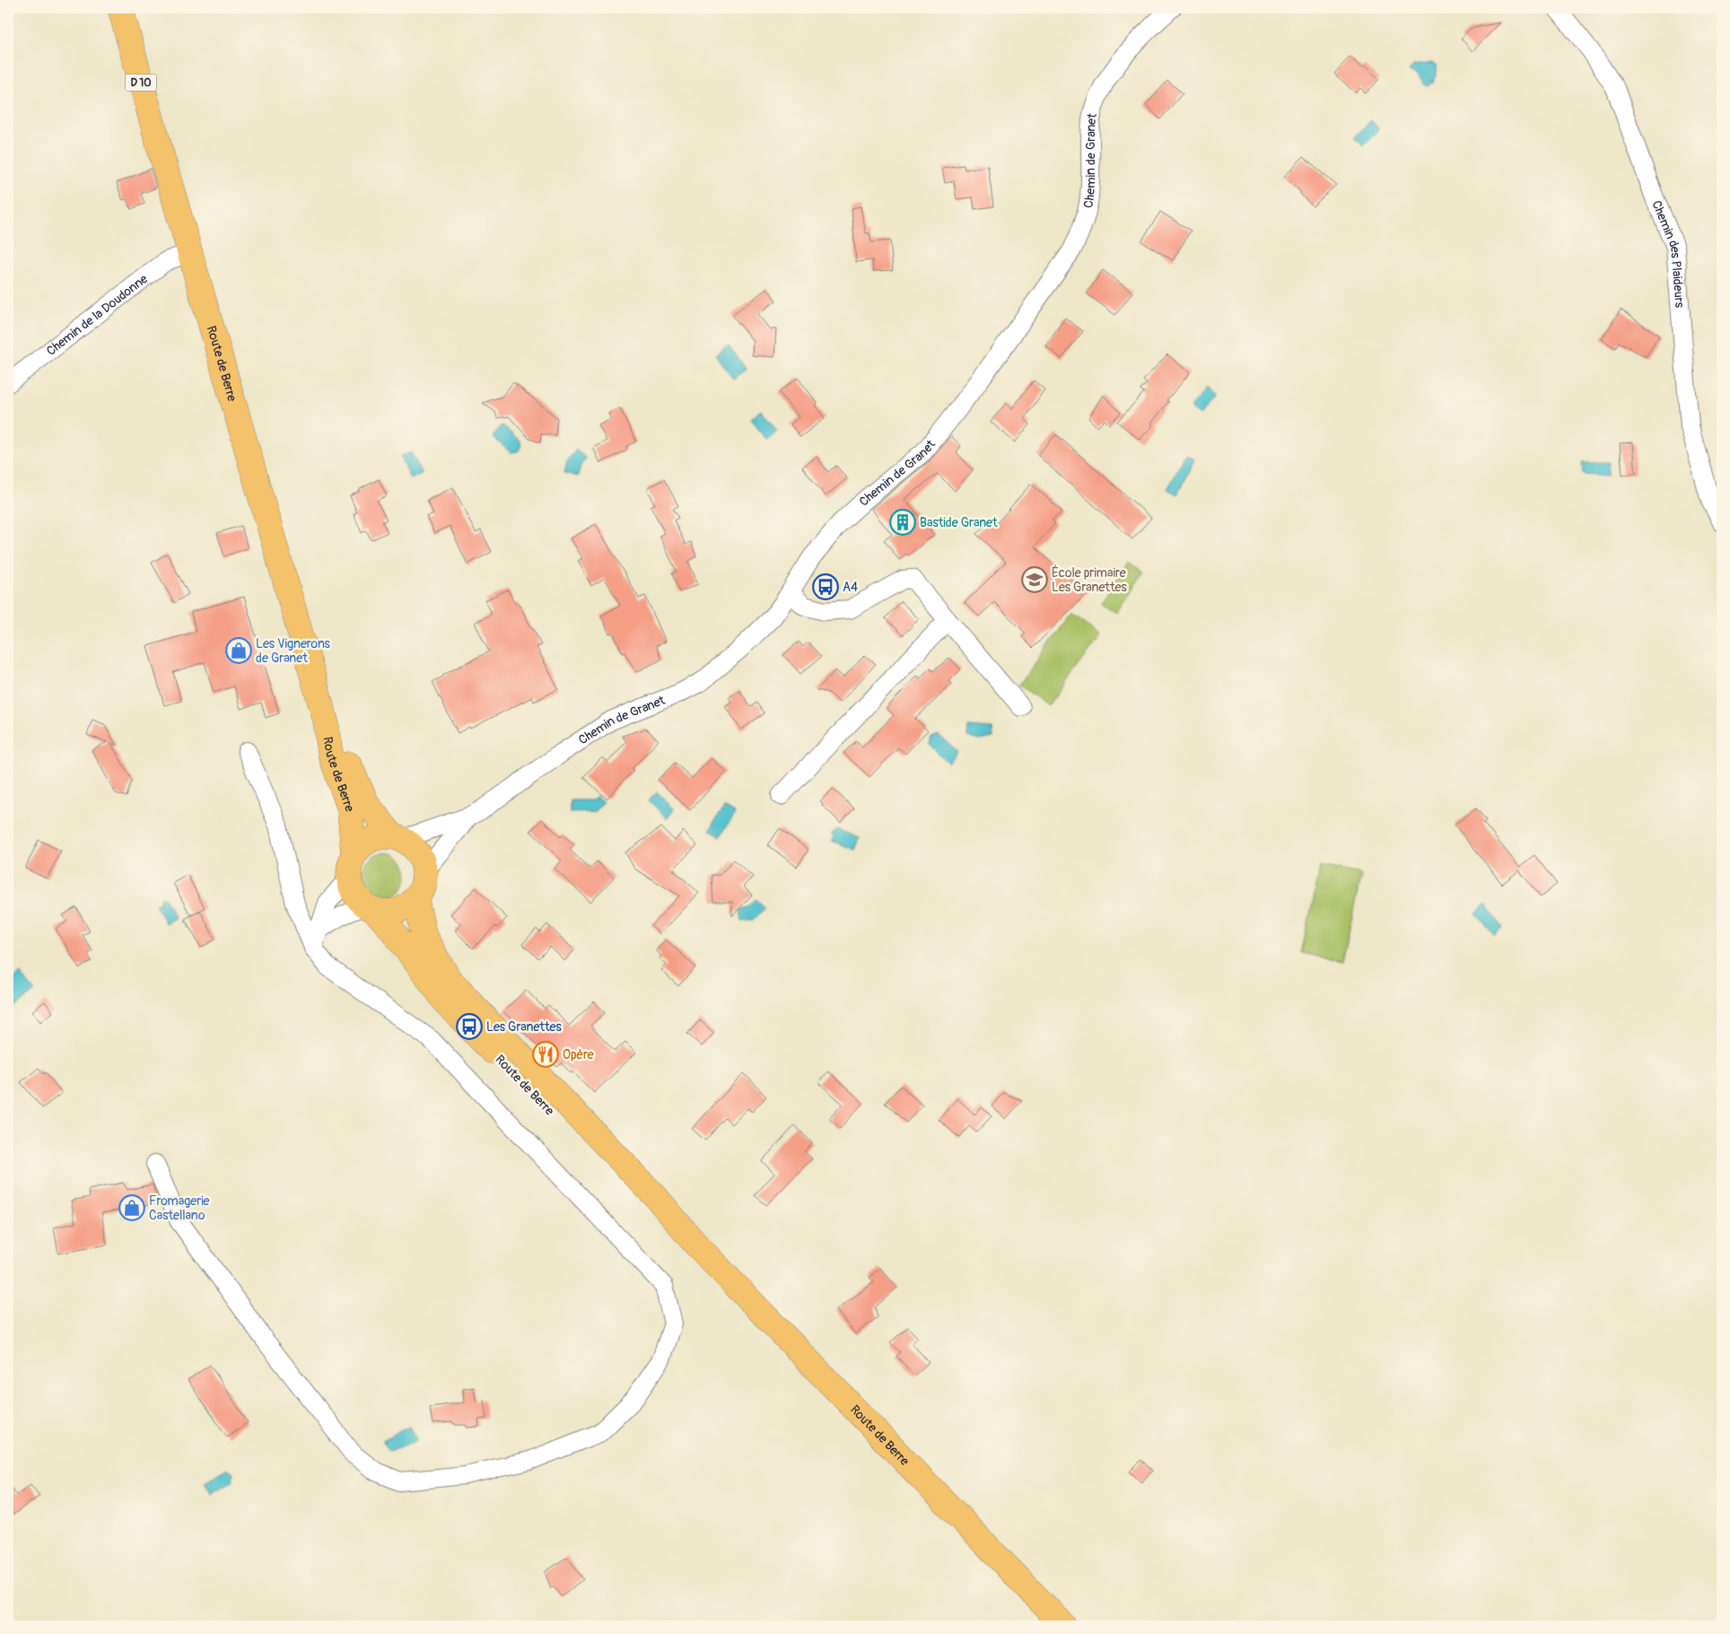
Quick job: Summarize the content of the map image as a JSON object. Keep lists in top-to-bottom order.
{
  "streets": {
    "main road": ["D 10", "Route de Berre"],
    "street": ["Chemin de Granet", "Chemin des Plaideurs", "Chemin de la Doudonne"]
  },
  "crossings": [
    ["Chemin de Granet", "Route de Berre"],
    ["Chemin de la Doudonne", "Route de Berre"]
  ],
  "places": {
    "building": ["Bastide Granet"],
    "school or university": ["École primaire Les Granettes"],
    "bus stop": ["A4", "Les Granettes"],
    "shop": ["Les Vignerons de Granet", "Fromagerie Castellano"],
    "restaurant": ["Opère"]
  }
}
